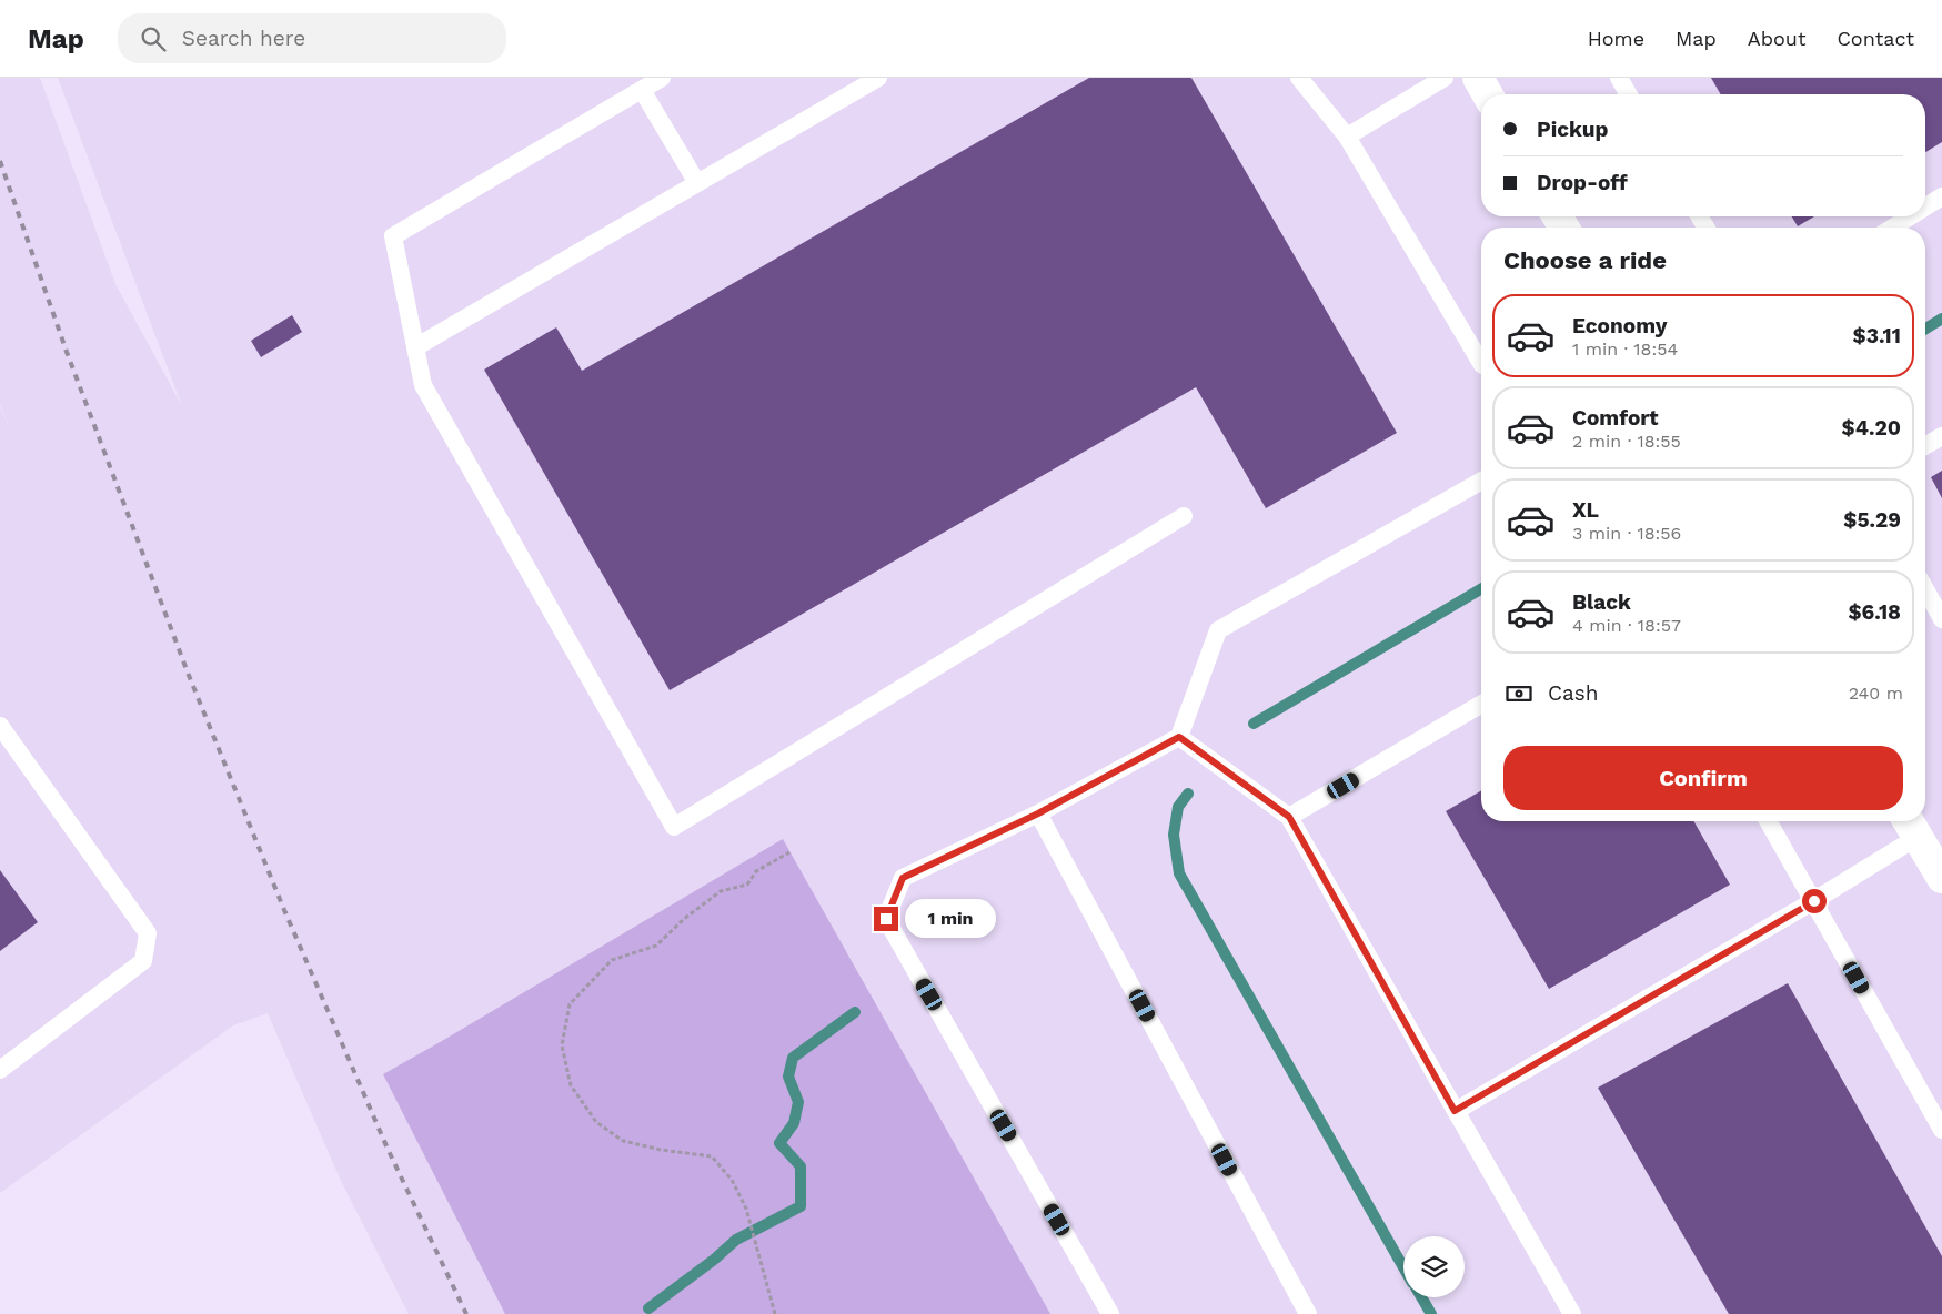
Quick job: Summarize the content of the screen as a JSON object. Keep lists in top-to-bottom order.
{
  "page": {
    "header": "Map",
    "search": "Search here",
    "nav": [
      "Home",
      "Map",
      "About",
      "Contact"
    ],
    "banner": ["Pickup", "Drop-off"],
    "heading": "Choose a ride",
    "list": [
      {
        "name": "Economy",
        "note": "1 min · 18:54",
        "value": "$3.11"
      },
      {
        "name": "Comfort",
        "note": "2 min · 18:55",
        "value": "$4.20"
      },
      {
        "name": "XL",
        "note": "3 min · 18:56",
        "value": "$5.29"
      },
      {
        "name": "Black",
        "note": "4 min · 18:57",
        "value": "$6.18"
      }
    ],
    "pay": ["Cash", "240 m"],
    "buttons": "Confirm",
    "bubble": "1 min"
  }
}
